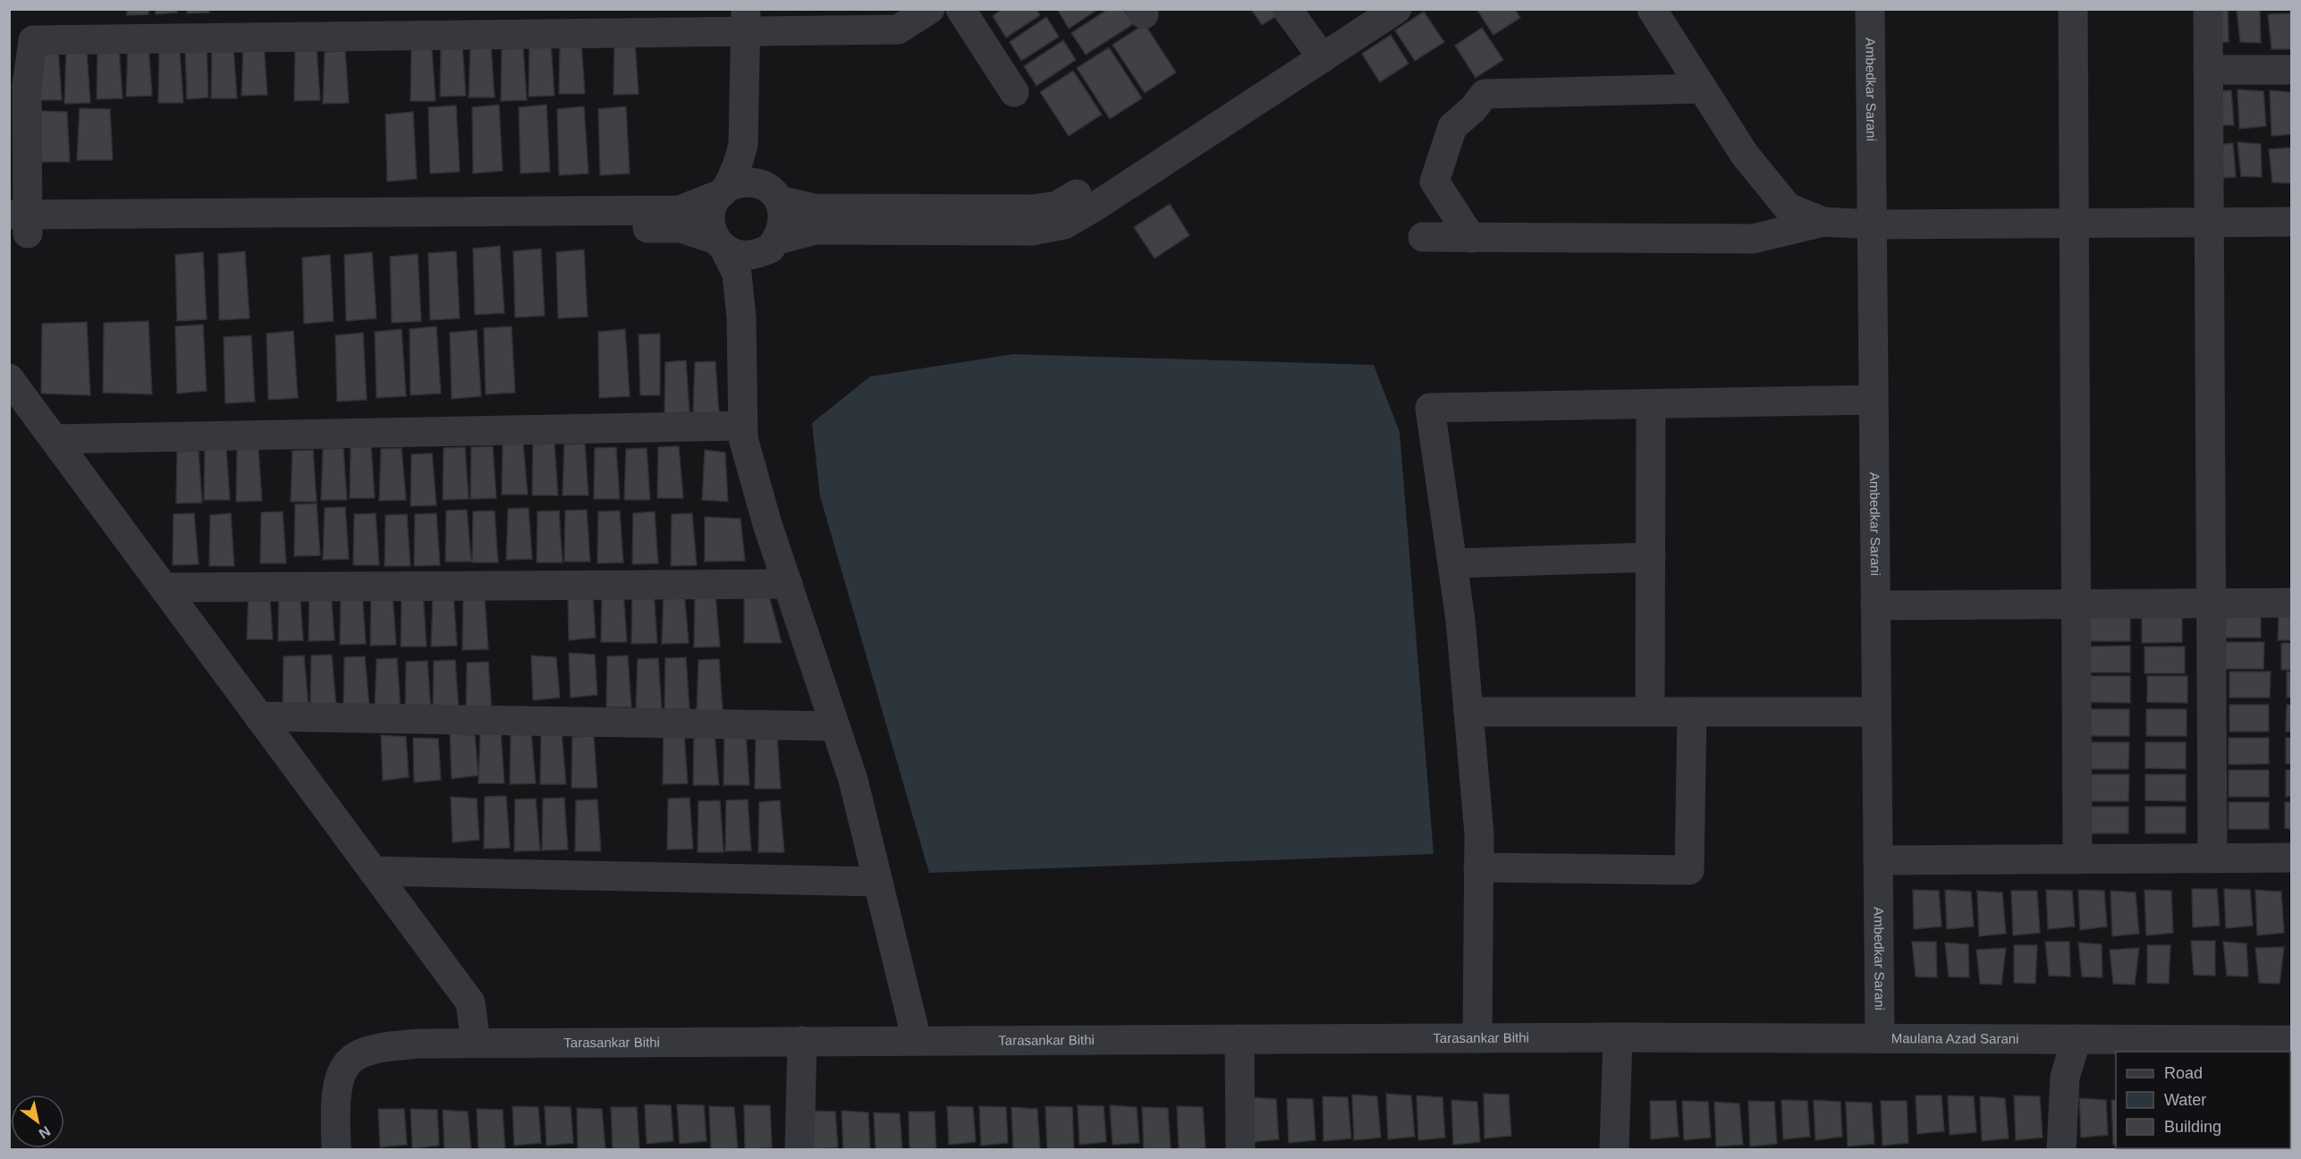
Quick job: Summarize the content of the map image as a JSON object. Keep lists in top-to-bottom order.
{
  "streets": {
    "street": ["Ambedkar Sarani", "Tarasankar Bithi", "Maulana Azad Sarani"]
  },
  "crossings": [
    ["Ambedkar Sarani", "Maulana Azad Sarani"],
    ["Tarasankar Bithi", "Maulana Azad Sarani"]
  ],
  "legend": ["Road", "Water", "Building"],
  "north": "bottom right"
}
